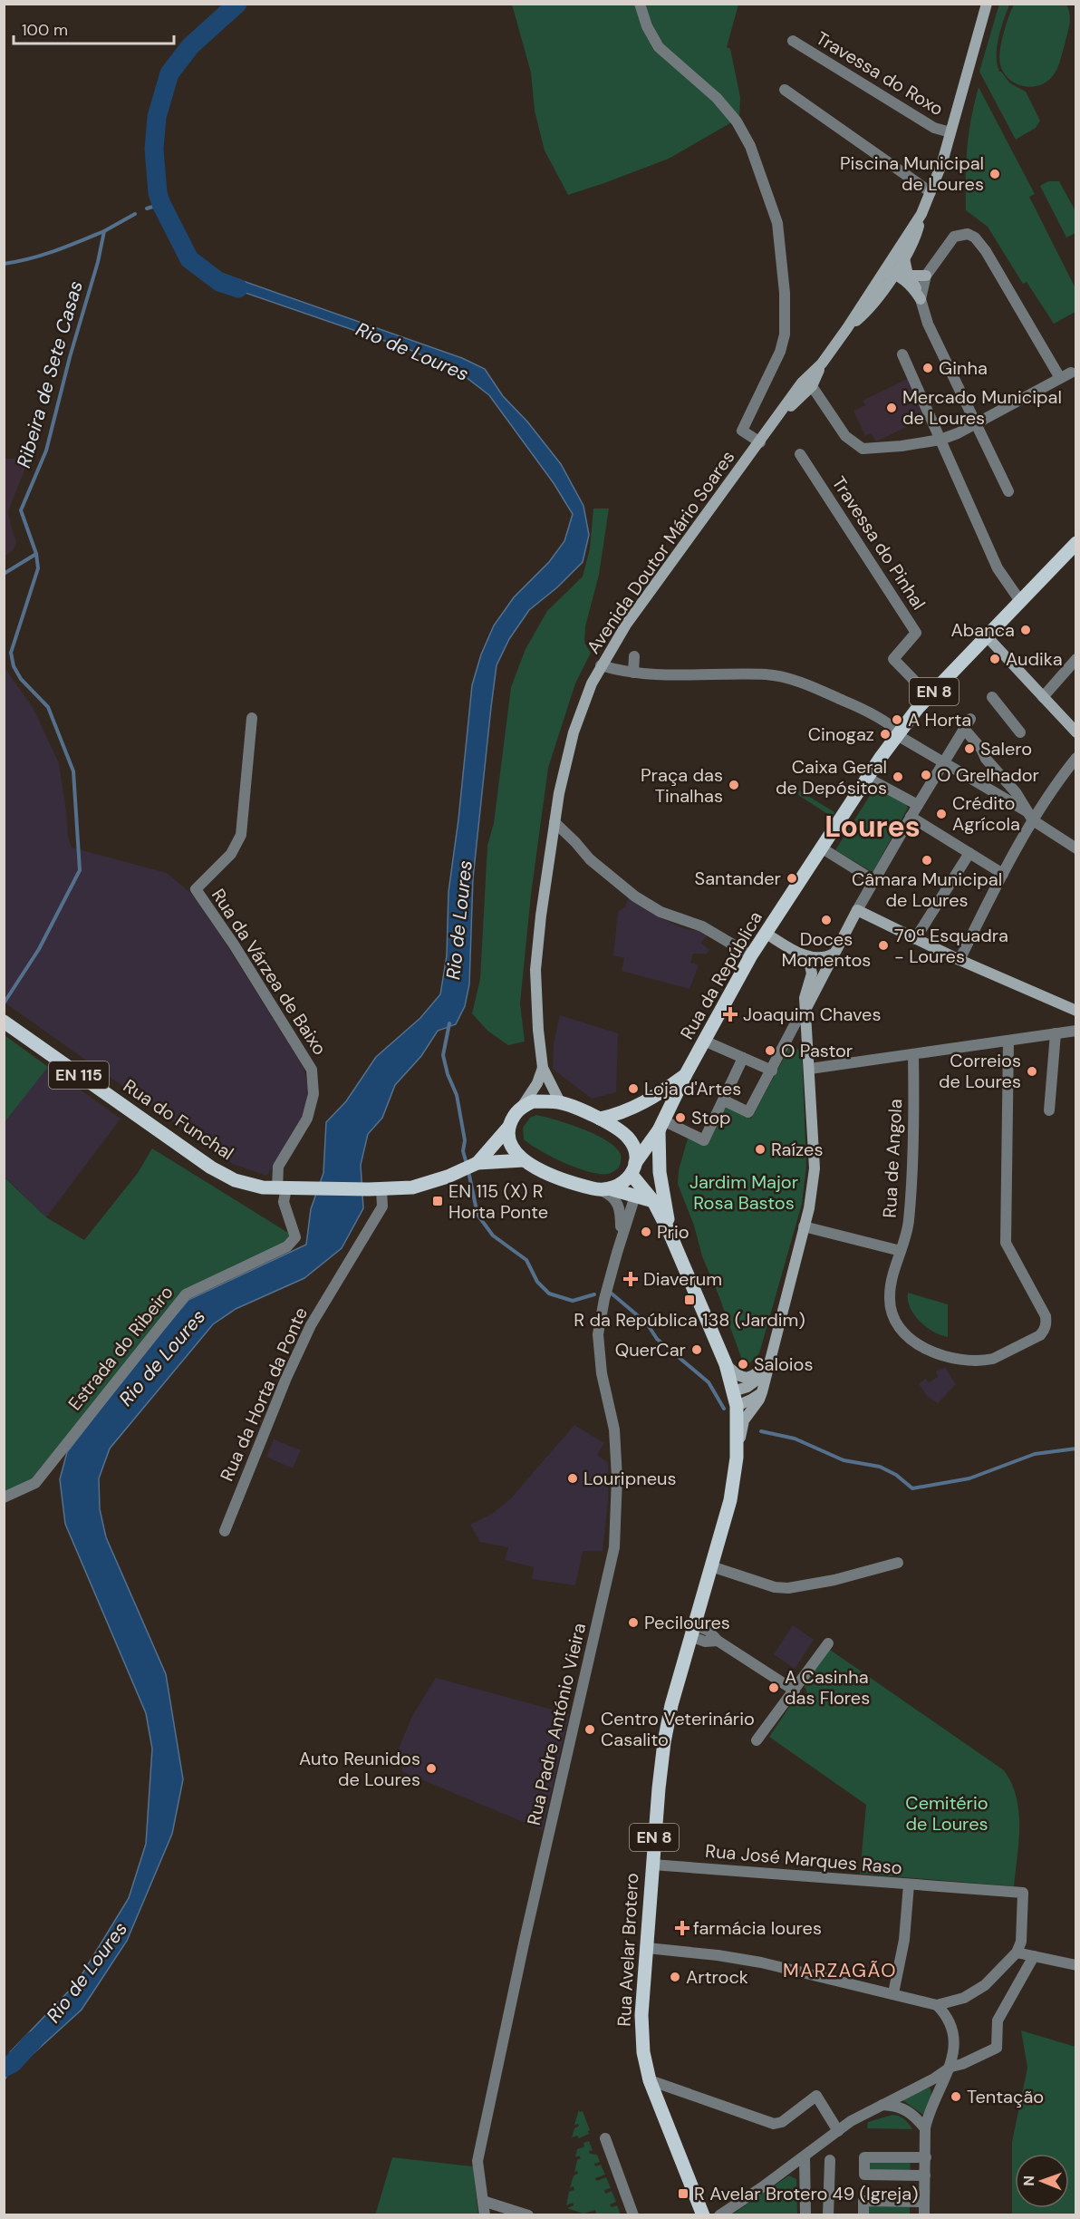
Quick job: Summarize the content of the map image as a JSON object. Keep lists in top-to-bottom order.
{
  "streets": {
    "main road": [
      "EN 8",
      "Rua da República",
      "EN 115",
      "Rua do Funchal",
      "Rua Avelar Brotero"
    ],
    "street": [
      "Travessa do Roxo",
      "Travessa do Pinhal",
      "Avenida Doutor Mário Soares",
      "Rua da Várzea de Baixo",
      "Rua de Angola",
      "Estrada do Ribeiro",
      "Rua da Horta da Ponte",
      "Rua Padre António Vieira",
      "Rua José Marques Raso"
    ]
  },
  "crossings": [
    ["Travessa do Roxo", "Avenida Doutor Mário Soares"],
    ["Travessa do Pinhal", "Rua da República"],
    ["EN 8", "Rua Avelar Brotero"],
    ["Rua da Várzea de Baixo", "Rua do Funchal"],
    ["Rua da Várzea de Baixo", "Estrada do Ribeiro"],
    ["Rua da República", "Rua Padre António Vieira"],
    ["Rua do Funchal", "Estrada do Ribeiro"],
    ["Rua do Funchal", "Rua da Horta da Ponte"],
    ["Rua José Marques Raso", "Rua Avelar Brotero"]
  ],
  "districts": ["Loures", "MARZAGÃO"],
  "water": ["Rio de Loures", "Ribeira de Sete Casas"],
  "parks": ["Jardim Major Rosa Bastos", "Cemitério de Loures"],
  "places": {
    "other": [
      "Piscina Municipal de Loures",
      "Ginha",
      "Mercado Municipal de Loures",
      "Abanca",
      "Audika",
      "A Horta",
      "Cinogaz",
      "Salero",
      "O Grelhador",
      "Caixa Geral de Depósitos",
      "Praça das Tinalhas",
      "Crédito Agrícola",
      "Câmara Municipal de Loures",
      "Santander",
      "Doces Momentos",
      "70ª Esquadra - Loures",
      "O Pastor",
      "Correios de Loures",
      "Loja d'Artes",
      "Stop",
      "Raízes",
      "Prio",
      "QuerCar",
      "Saloios",
      "Louripneus",
      "Peciloures",
      "A Casinha das Flores",
      "Centro Veterinário Casalito",
      "Auto Reunidos de Loures",
      "Artrock",
      "Tentação"
    ],
    "health": ["Joaquim Chaves", "Diaverum", "farmácia loures"],
    "transit": ["EN 115 (X) R Horta Ponte", "R da República 138 (Jardim)", "R Avelar Brotero 49 (Igreja)"]
  },
  "scale_bar": "100 m",
  "north": "left"
}
